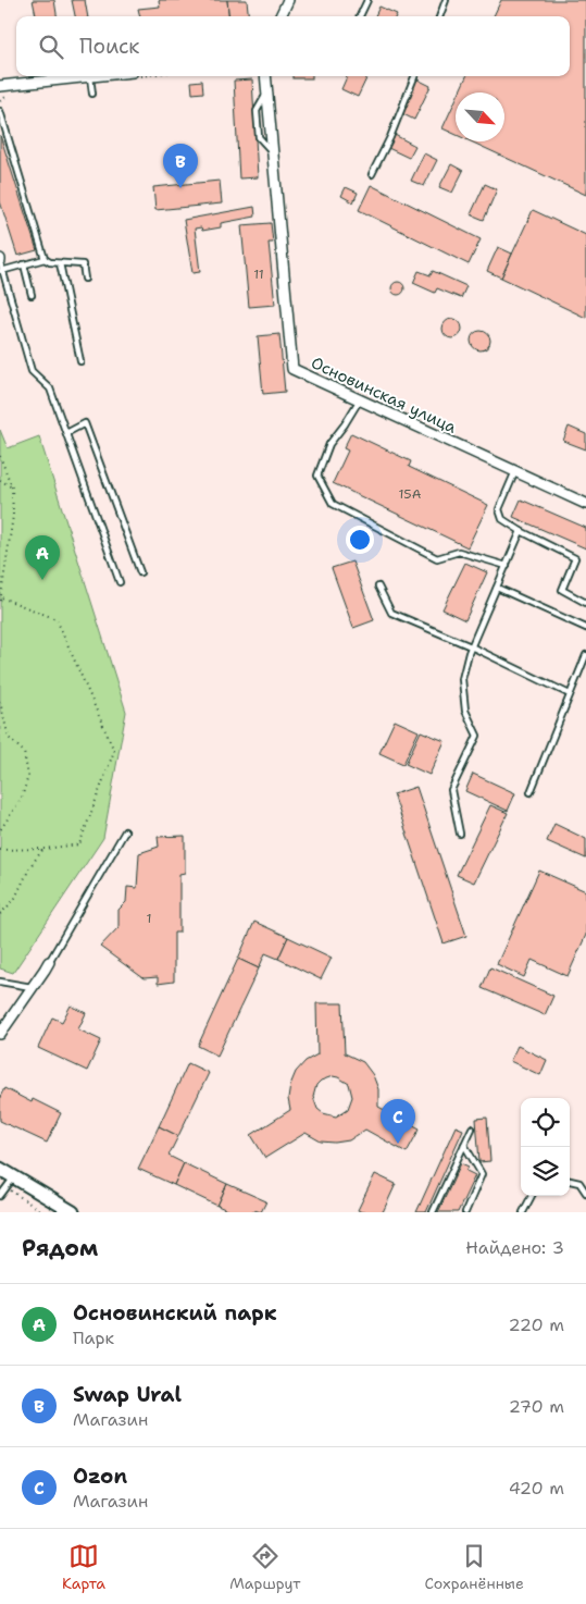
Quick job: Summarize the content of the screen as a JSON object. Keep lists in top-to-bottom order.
{
  "streets": {
    "street": ["Основинская улица"]
  },
  "house_numbers": ["11", "15А", "1"],
  "north": "bottom right",
  "page": {
    "search": "Поиск",
    "pins": ["B", "A", "C"],
    "heading": ["Рядом", "Найдено: 3"],
    "list": [
      {
        "mark": "A",
        "name": "Основинский парк",
        "note": "Парк",
        "value": "220 m"
      },
      {
        "mark": "B",
        "name": "Swap Ural",
        "note": "Магазин",
        "value": "270 m"
      },
      {
        "mark": "C",
        "name": "Ozon",
        "note": "Магазин",
        "value": "420 m"
      }
    ],
    "nav": ["Карта", "Маршрут", "Сохранённые"]
  }
}
